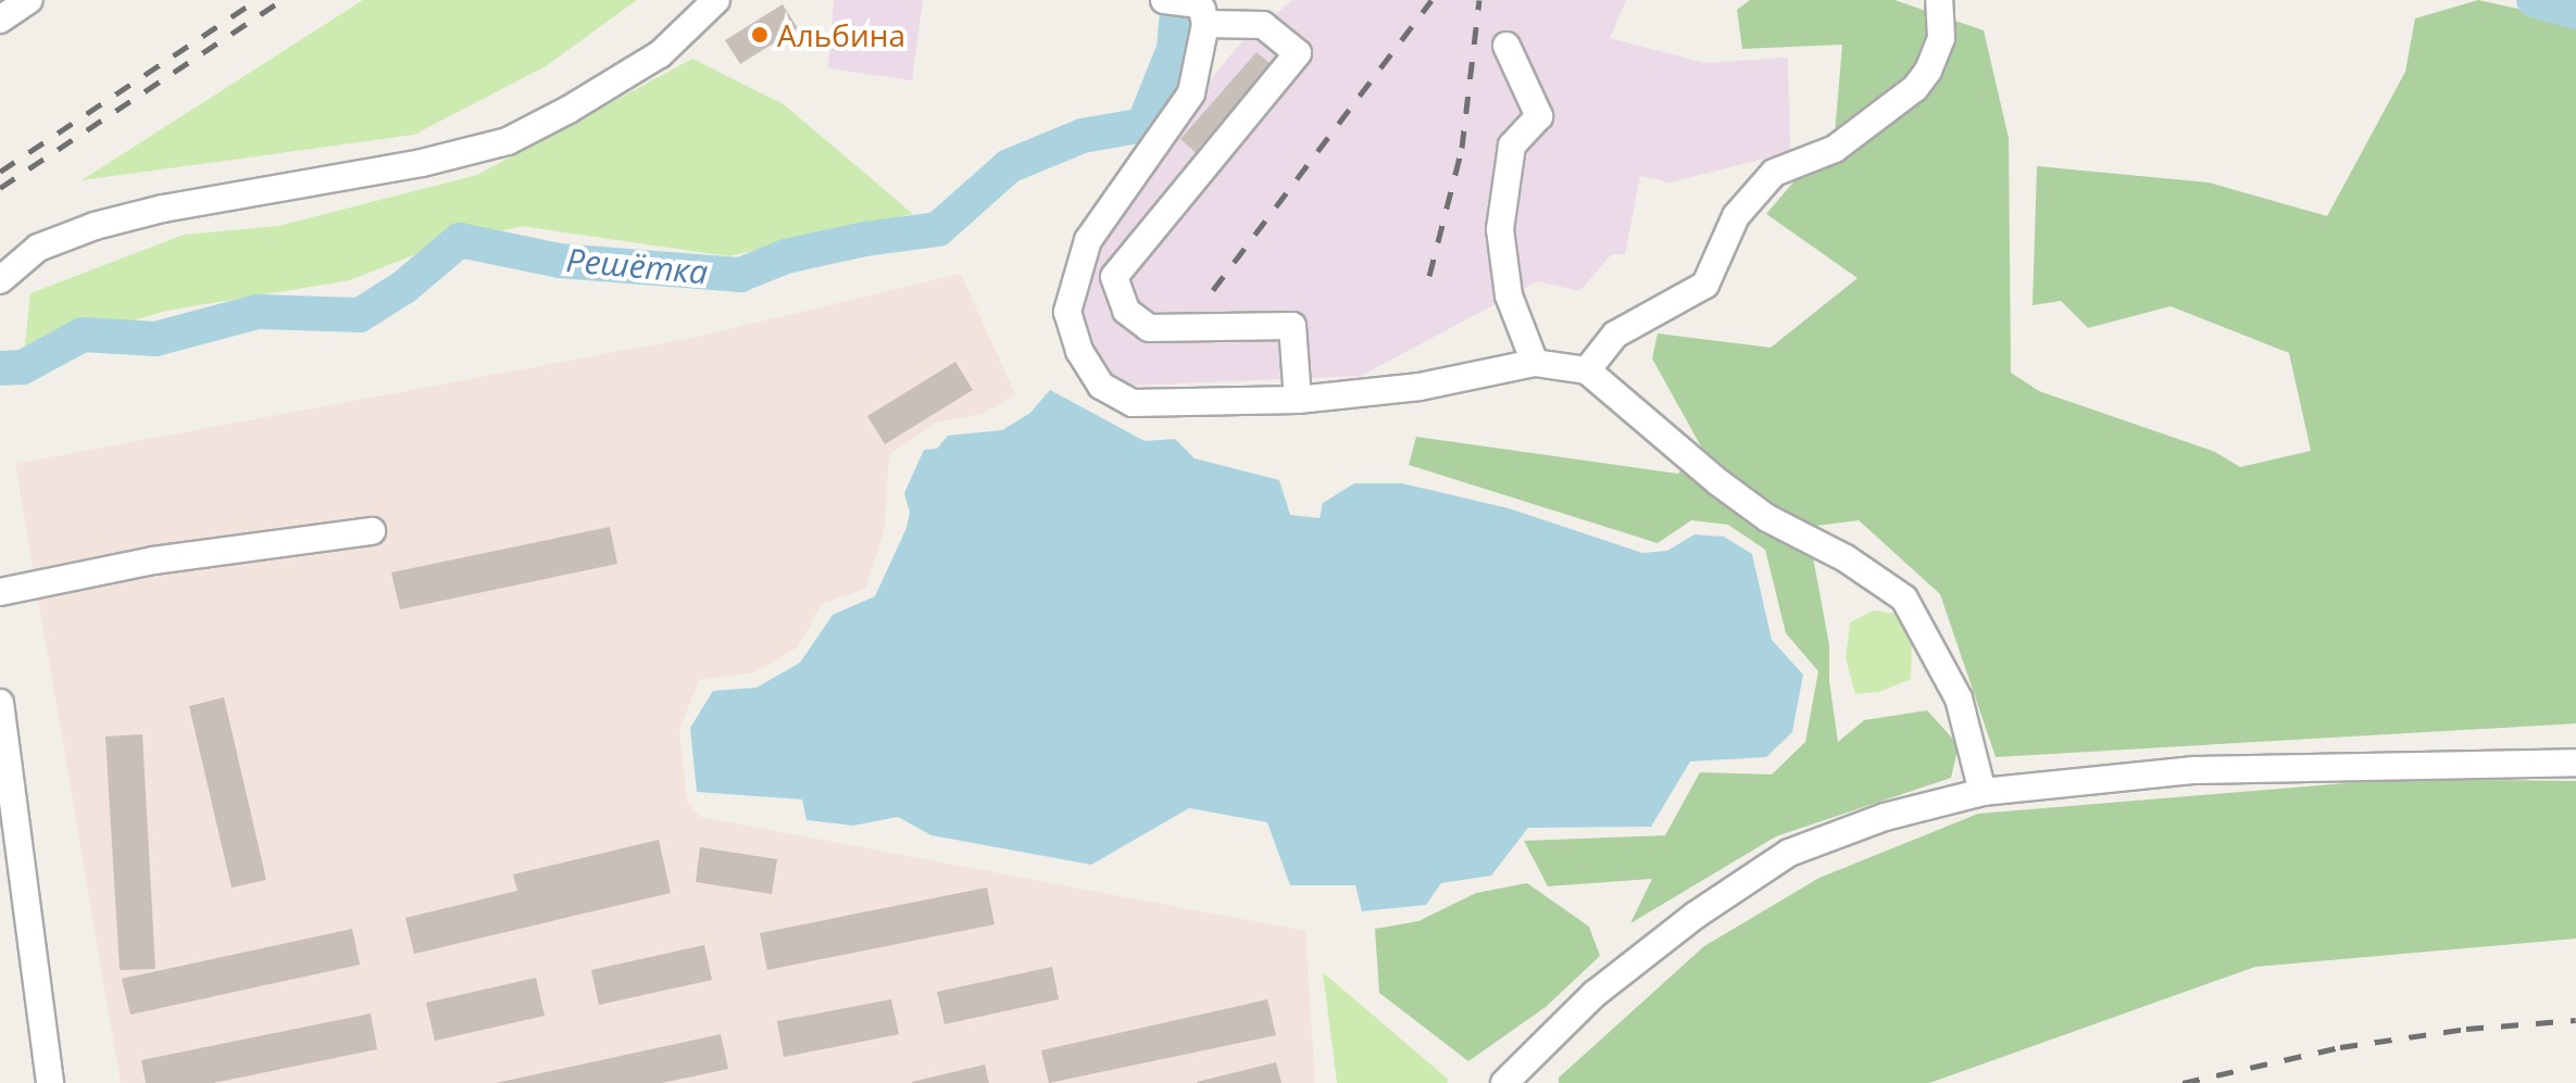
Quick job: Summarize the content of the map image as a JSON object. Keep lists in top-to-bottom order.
{
  "water": ["Решётка"],
  "places": ["Альбина"]
}
